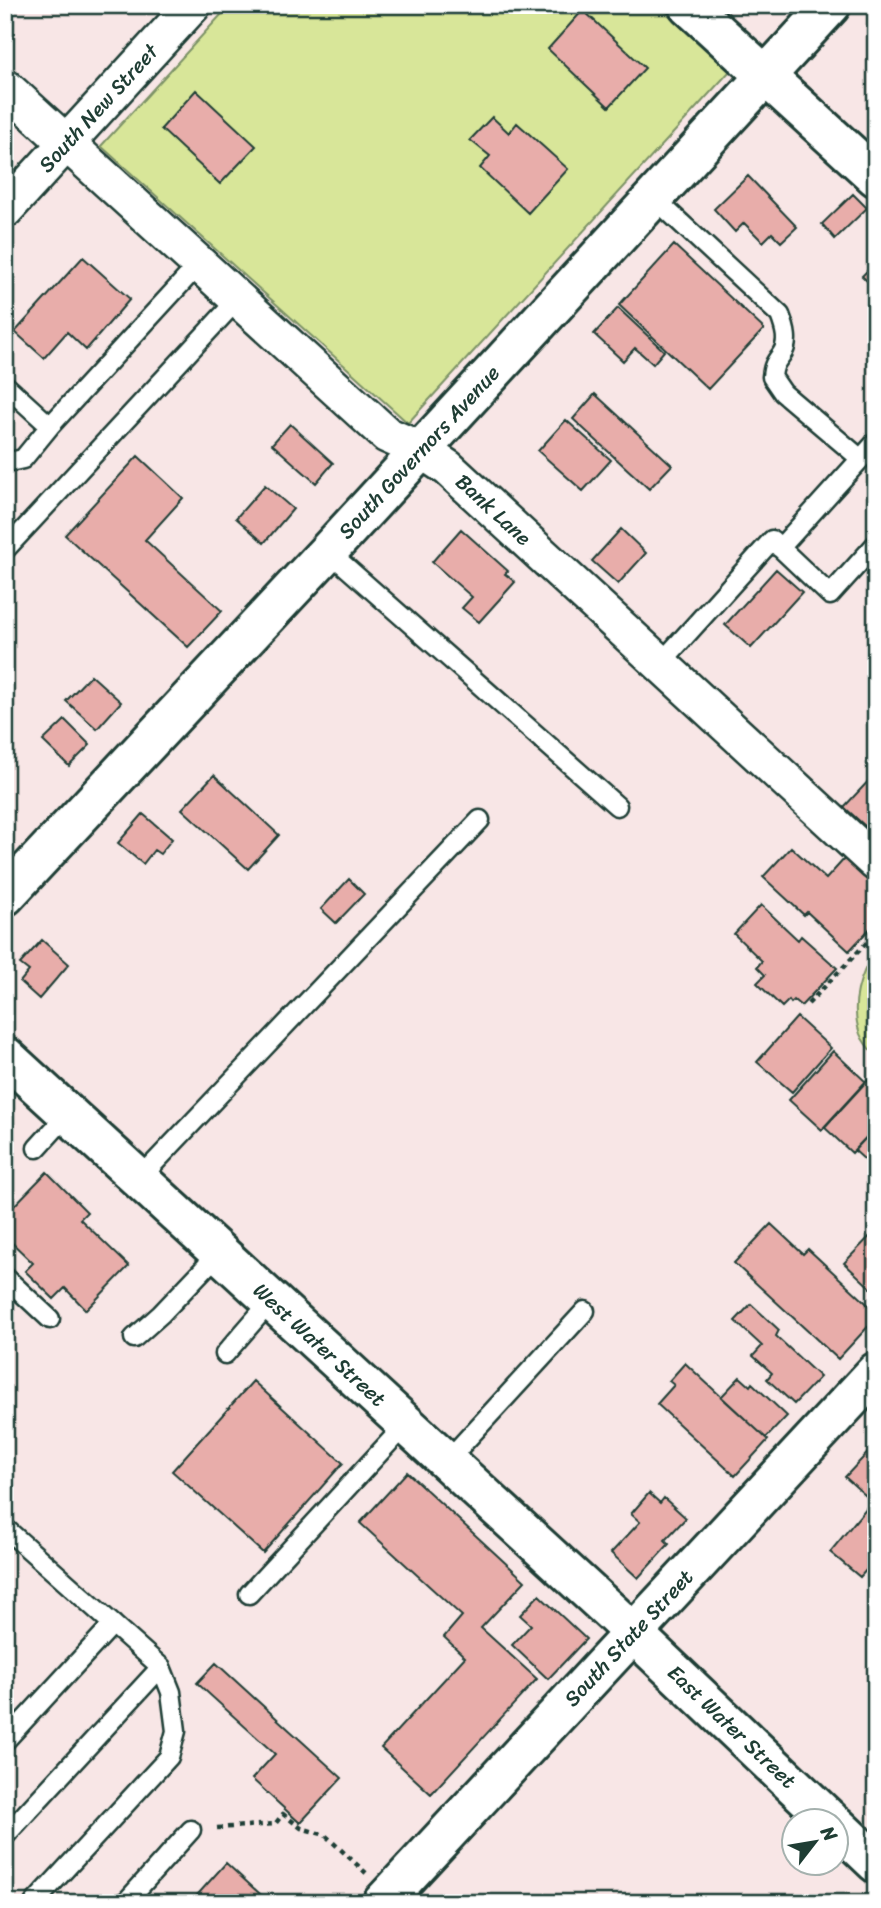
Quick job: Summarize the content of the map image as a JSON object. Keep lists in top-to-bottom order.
{
  "streets": {
    "main road": [
      "South Governors Avenue",
      "West Water Street",
      "South State Street",
      "East Water Street"
    ],
    "street": ["South New Street", "Bank Lane"]
  },
  "crossings": [
    ["South New Street", "Bank Lane"],
    ["South Governors Avenue", "Bank Lane"],
    ["West Water Street", "South State Street"],
    ["West Water Street", "East Water Street"],
    ["South State Street", "East Water Street"]
  ],
  "north": "top right"
}
